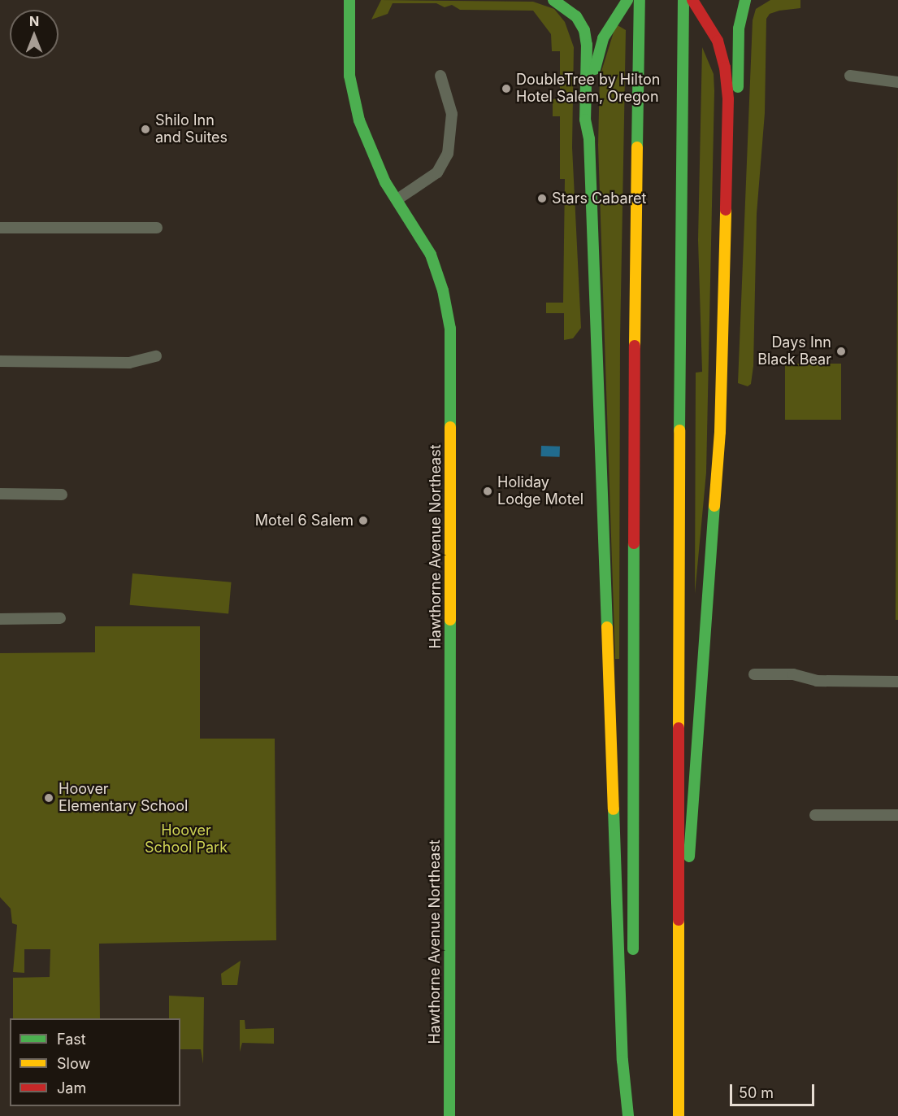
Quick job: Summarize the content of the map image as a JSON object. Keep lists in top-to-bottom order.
{
  "streets": {
    "main road": ["Hawthorne Avenue Northeast"]
  },
  "parks": ["Hoover School Park"],
  "places": [
    "DoubleTree by Hilton Hotel Salem, Oregon",
    "Shilo Inn and Suites",
    "Stars Cabaret",
    "Days Inn Black Bear",
    "Holiday Lodge Motel",
    "Motel 6 Salem",
    "Hoover Elementary School"
  ],
  "legend": ["Fast", "Slow", "Jam"],
  "scale_bar": "50 m",
  "north": "top"
}
